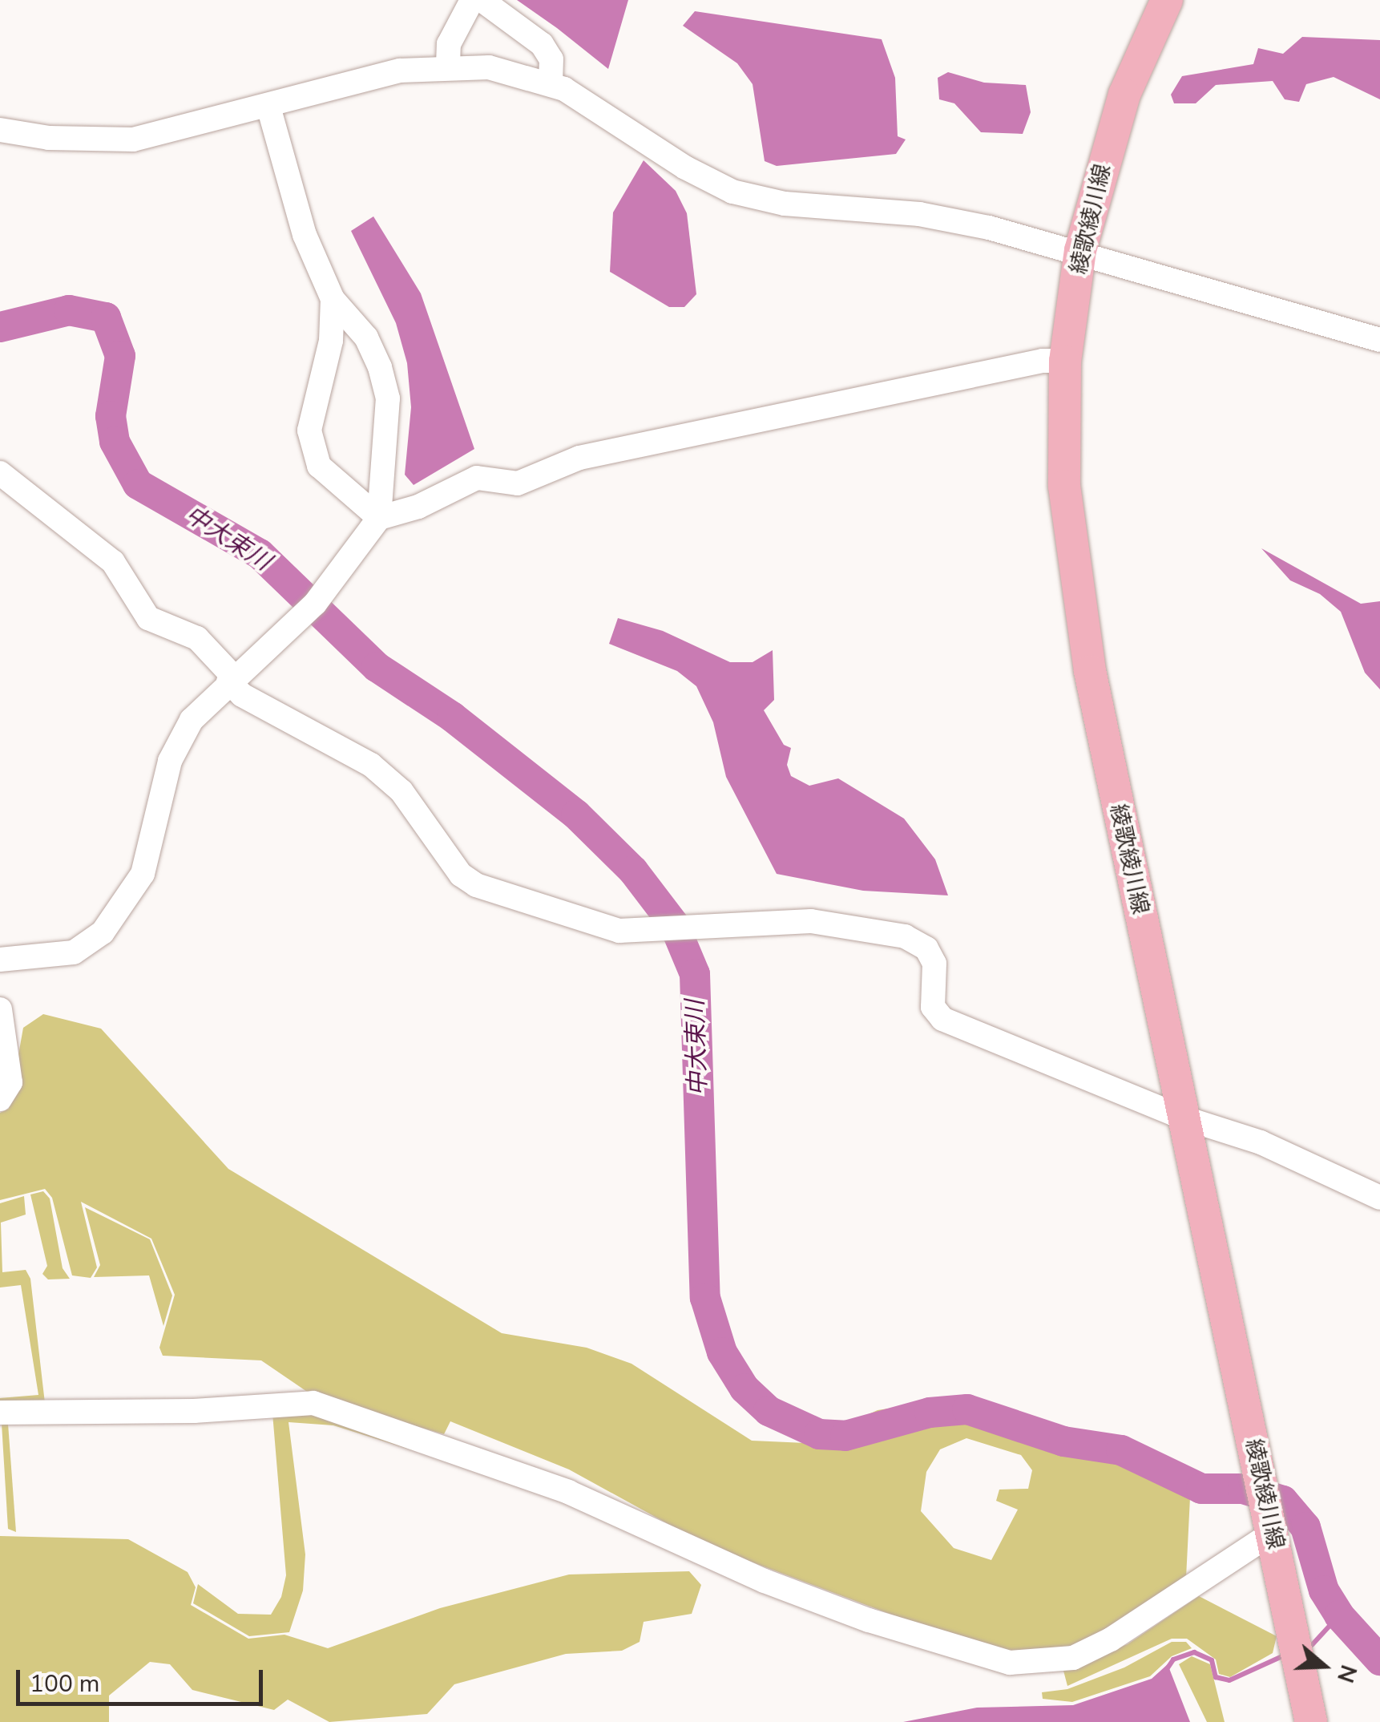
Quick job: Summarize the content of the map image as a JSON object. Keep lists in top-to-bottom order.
{
  "streets": {
    "main road": ["綾歌綾川線"]
  },
  "water": ["中大束川"],
  "scale_bar": "100 m",
  "north": "right"
}
